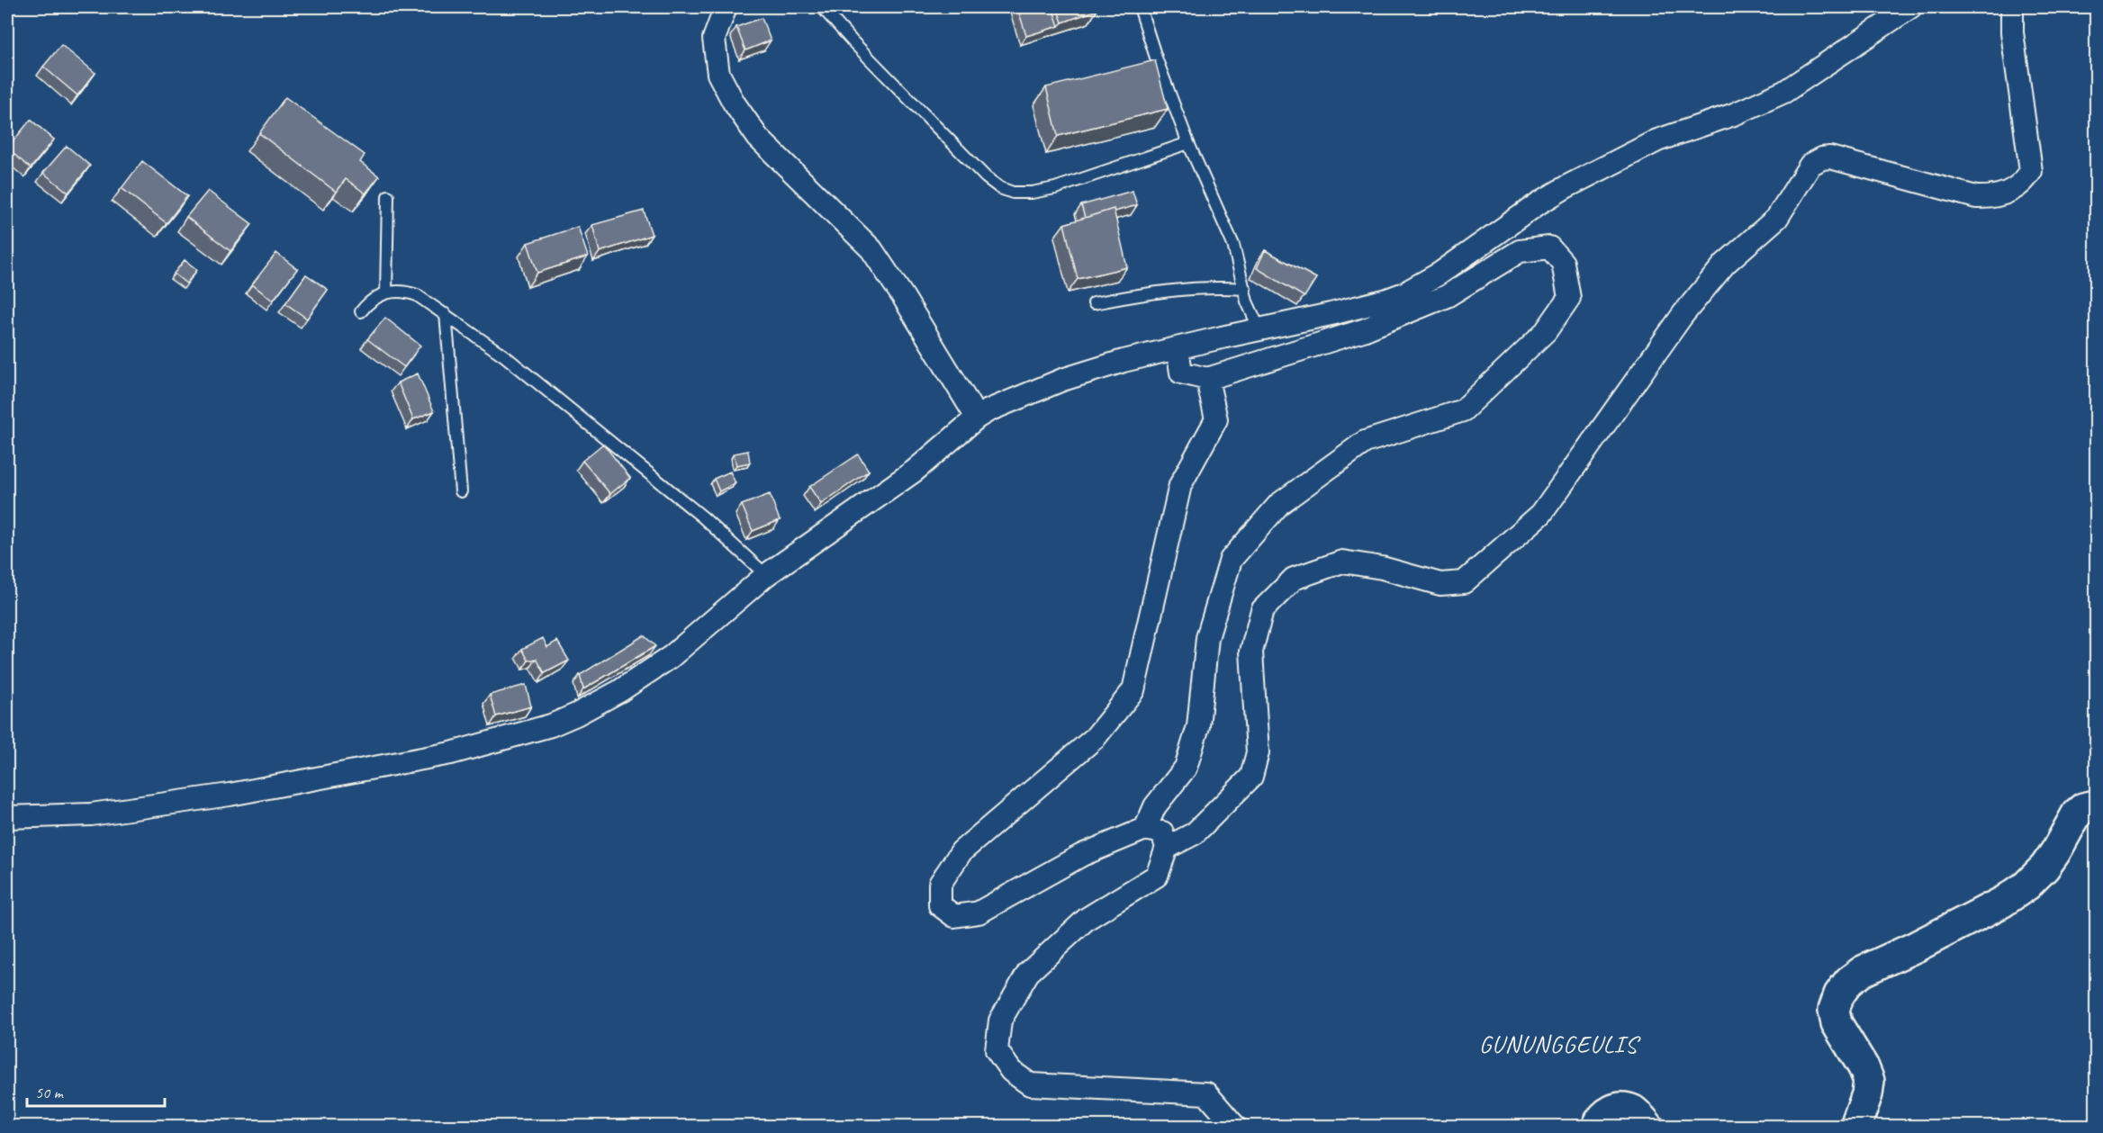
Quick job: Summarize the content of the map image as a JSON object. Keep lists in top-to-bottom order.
{
  "districts": ["GUNUNGGEULIS"],
  "scale_bar": "50 m"
}
